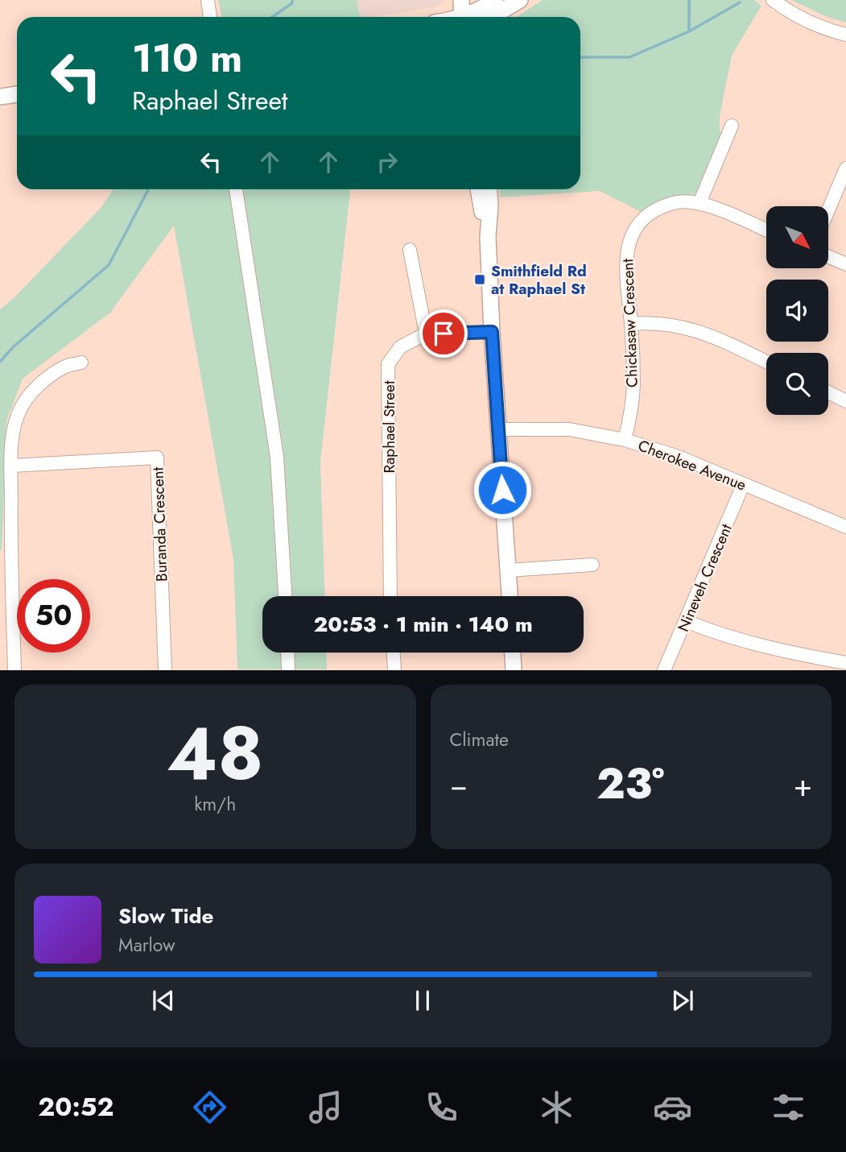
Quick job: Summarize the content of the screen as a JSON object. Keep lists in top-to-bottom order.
{
  "streets": {
    "street": [
      "Chickasaw Crescent",
      "Raphael Street",
      "Cherokee Avenue",
      "Buranda Crescent",
      "Nineveh Crescent"
    ]
  },
  "crossings": [
    ["Chickasaw Crescent", "Cherokee Avenue"],
    ["Cherokee Avenue", "Nineveh Crescent"]
  ],
  "places": {
    "transit": ["Smithfield Rd at Raphael St"]
  },
  "north": "bottom right",
  "page": {
    "turn": ["110 m", "Raphael Street"],
    "limit": "50",
    "trip": "20:53 · 1 min · 140 m",
    "tile": [
      ["48", "km/h"],
      "Climate"
    ],
    "heat": ["−", "23°", "+"],
    "song": ["Slow Tide", "Marlow"],
    "tabs": "20:52"
  }
}
